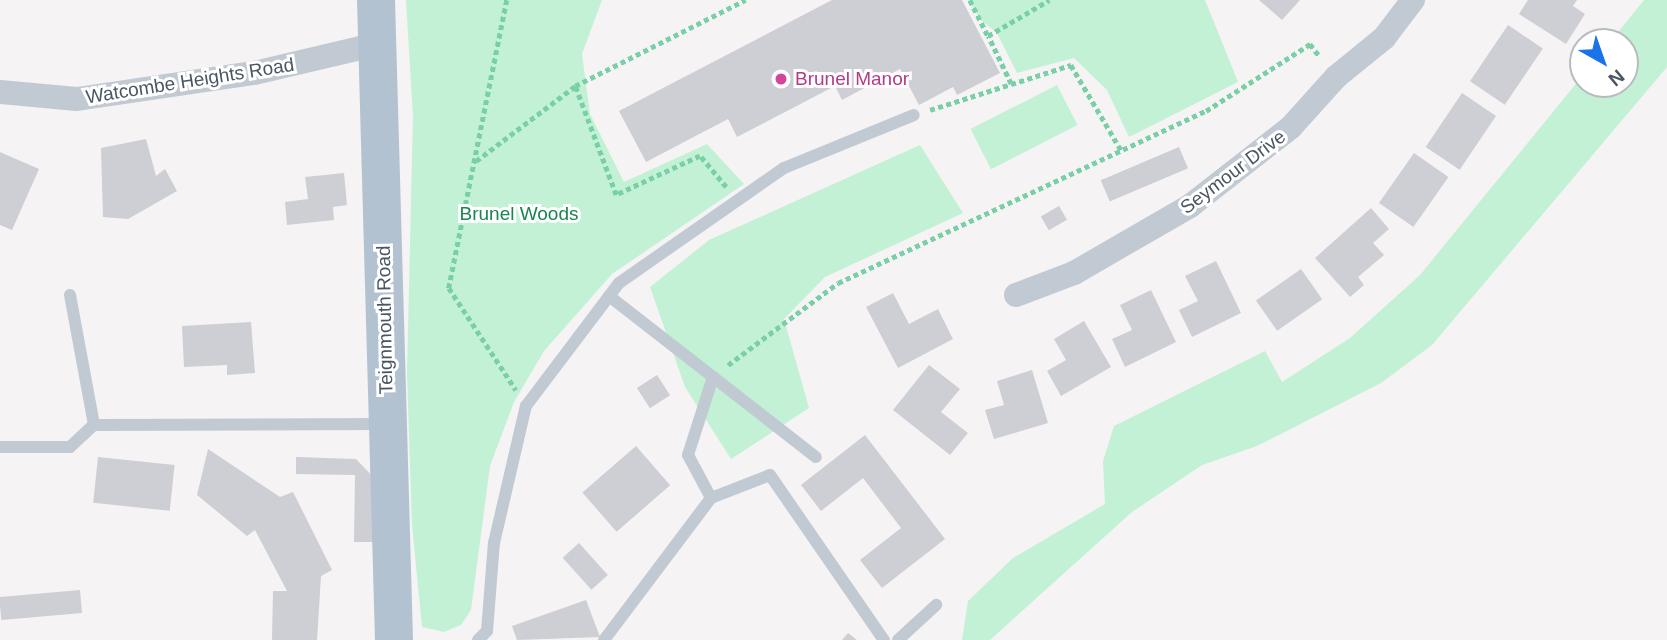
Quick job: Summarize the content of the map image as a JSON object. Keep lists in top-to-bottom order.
{
  "streets": {
    "main road": ["Teignmouth Road"],
    "street": ["Watcombe Heights Road", "Seymour Drive"]
  },
  "crossings": [
    ["Watcombe Heights Road", "Teignmouth Road"]
  ],
  "parks": ["Brunel Woods"],
  "places": ["Brunel Manor"],
  "north": "bottom right"
}
